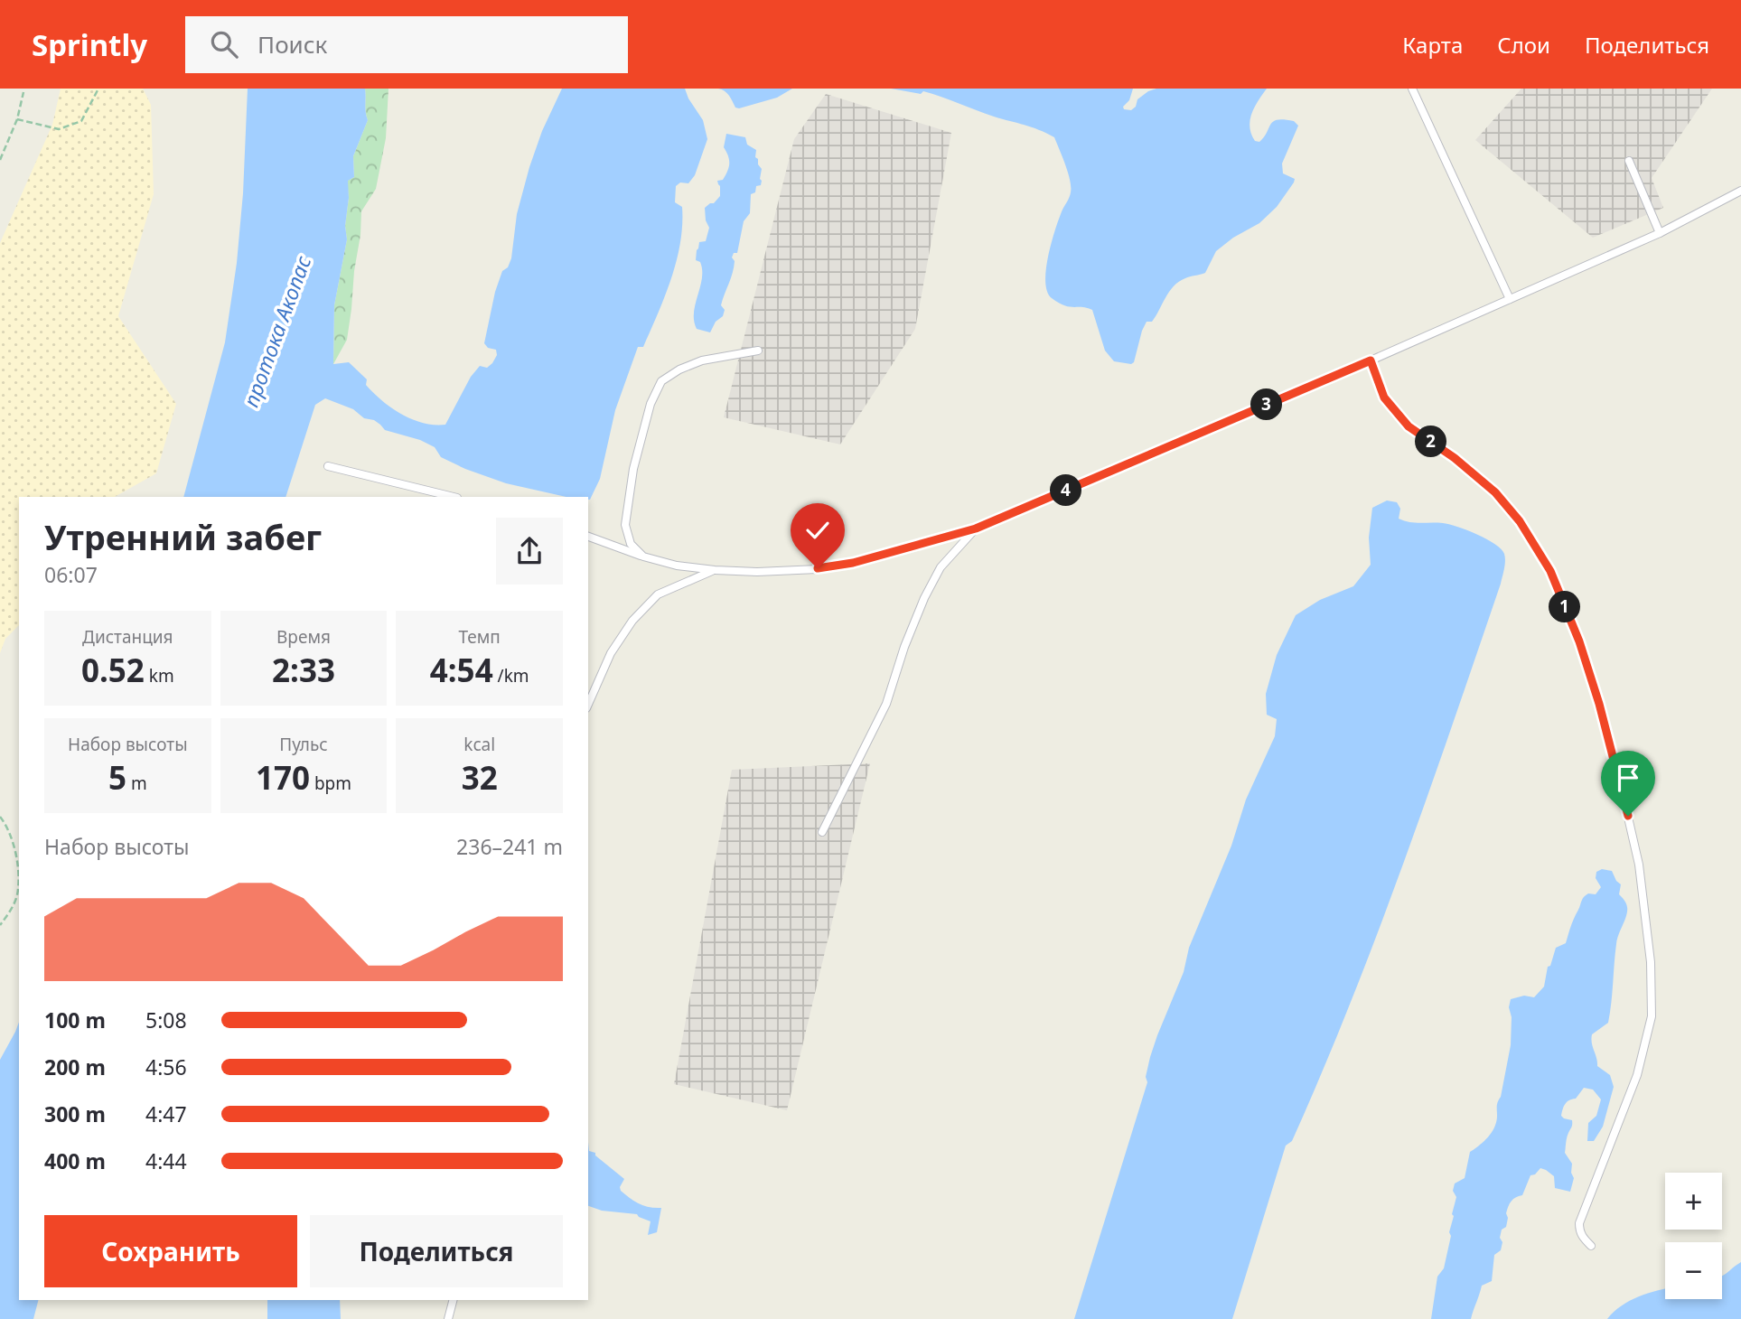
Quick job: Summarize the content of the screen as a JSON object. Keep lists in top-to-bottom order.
{
  "water": ["протока Акопас"],
  "page": {
    "header": "Sprintly",
    "search": "Поиск",
    "nav": ["Карта", "Слои", "Поделиться"],
    "pins": [
      "3",
      "2",
      "4",
      "1"
    ],
    "heading": ["Утренний забег", "06:07"],
    "stats": [
      ["Дистанция", "0.52 km"],
      ["Время", "2:33"],
      ["Темп", "4:54 /km"],
      ["Набор высоты", "5 m"],
      ["Пульс", "170 bpm"],
      ["kcal", "32"]
    ],
    "chart": ["Набор высоты", "236–241 m"],
    "list": [
      {
        "name": "100 m",
        "note": "5:08"
      },
      {
        "name": "200 m",
        "note": "4:56"
      },
      {
        "name": "300 m",
        "note": "4:47"
      },
      {
        "name": "400 m",
        "note": "4:44"
      }
    ],
    "map_buttons": ["+", "−"],
    "buttons": ["Сохранить", "Поделиться"]
  }
}
